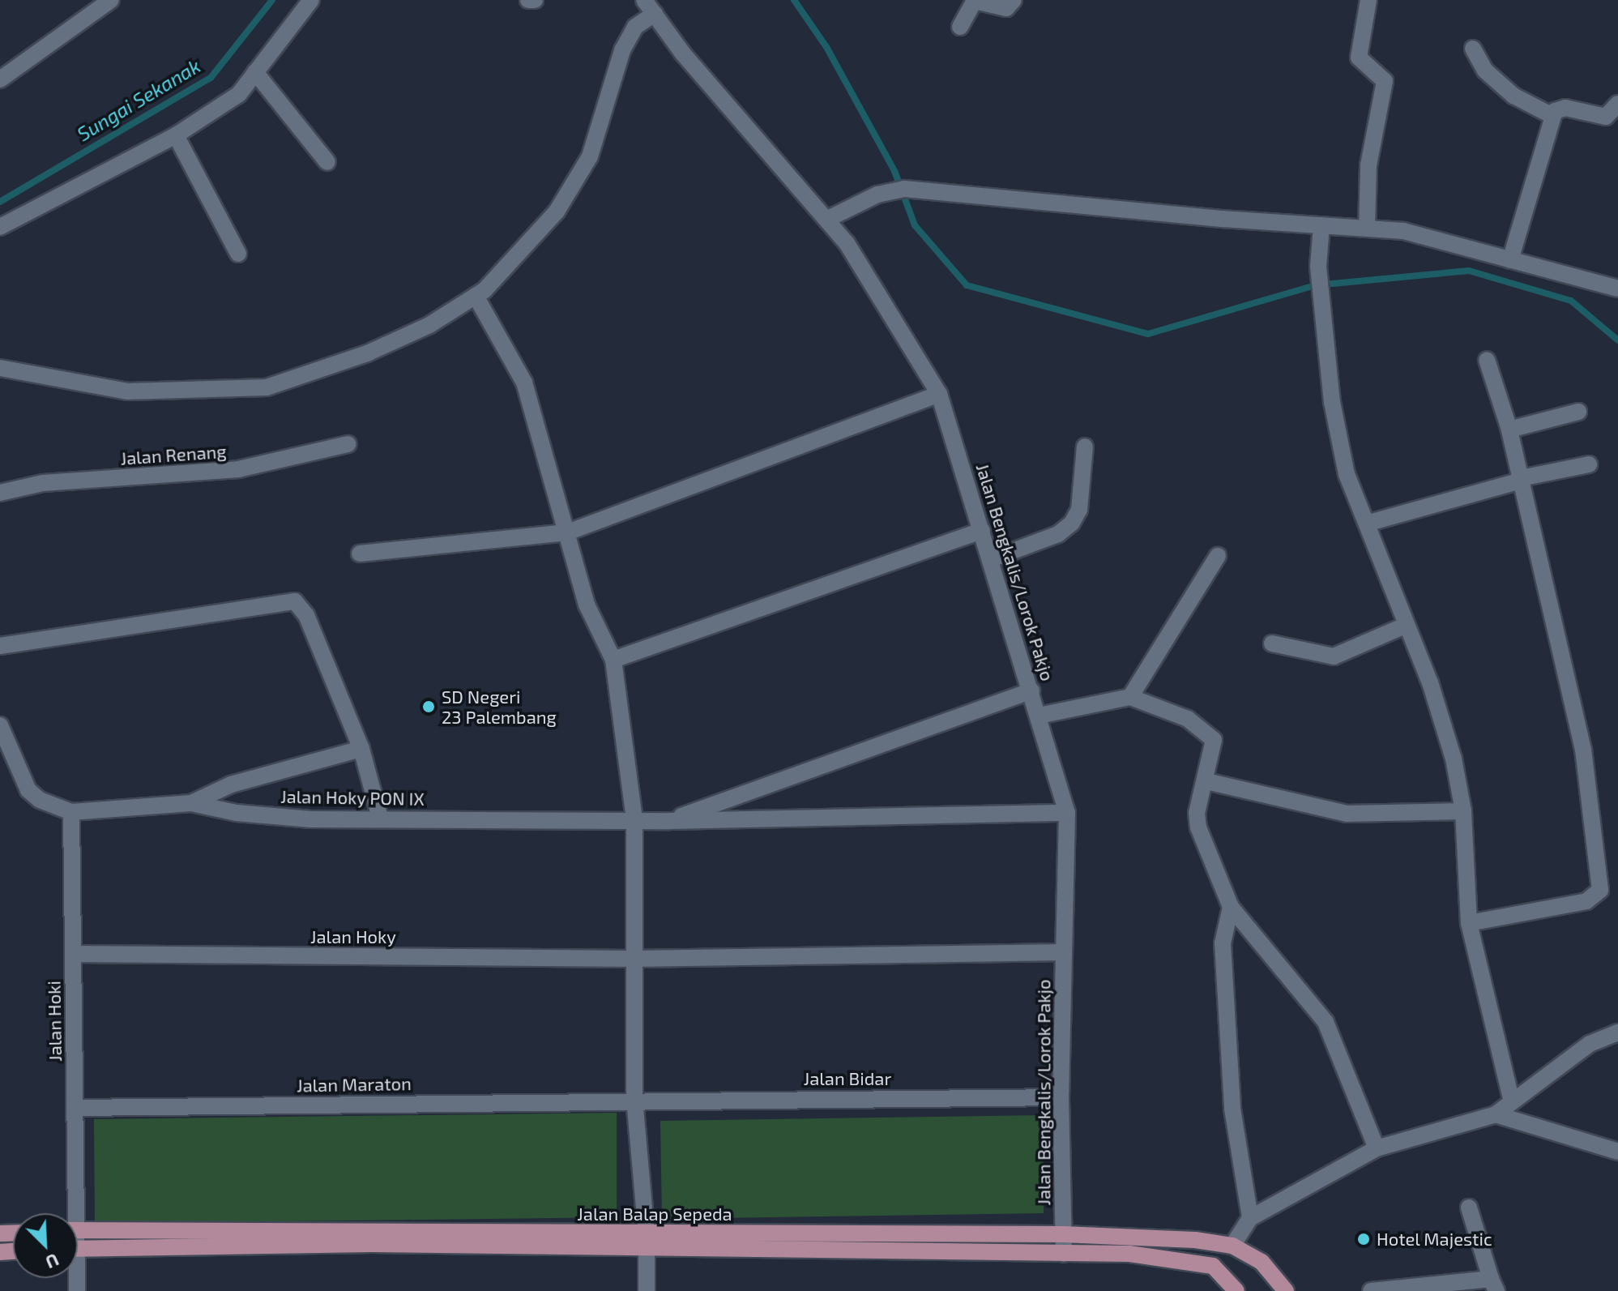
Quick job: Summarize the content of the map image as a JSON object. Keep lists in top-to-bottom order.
{
  "streets": {
    "main road": ["Jalan Balap Sepeda"],
    "street": [
      "Jalan Renang",
      "Jalan Bengkalis/Lorok Pakjo",
      "Jalan Hoky PON IX",
      "Jalan Hoky",
      "Jalan Hoki",
      "Jalan Bidar",
      "Jalan Maraton"
    ]
  },
  "crossings": [
    ["Jalan Bengkalis/Lorok Pakjo", "Jalan Hoky PON IX"],
    ["Jalan Bengkalis/Lorok Pakjo", "Jalan Hoky"],
    ["Jalan Bengkalis/Lorok Pakjo", "Jalan Bidar"],
    ["Jalan Bengkalis/Lorok Pakjo", "Jalan Balap Sepeda"],
    ["Jalan Hoky PON IX", "Jalan Hoki"],
    ["Jalan Hoky", "Jalan Hoki"],
    ["Jalan Hoki", "Jalan Maraton"],
    ["Jalan Bidar", "Jalan Maraton"]
  ],
  "water": ["Sungai Sekanak"],
  "places": ["SD Negeri 23 Palembang", "Hotel Majestic"],
  "north": "bottom right"
}
